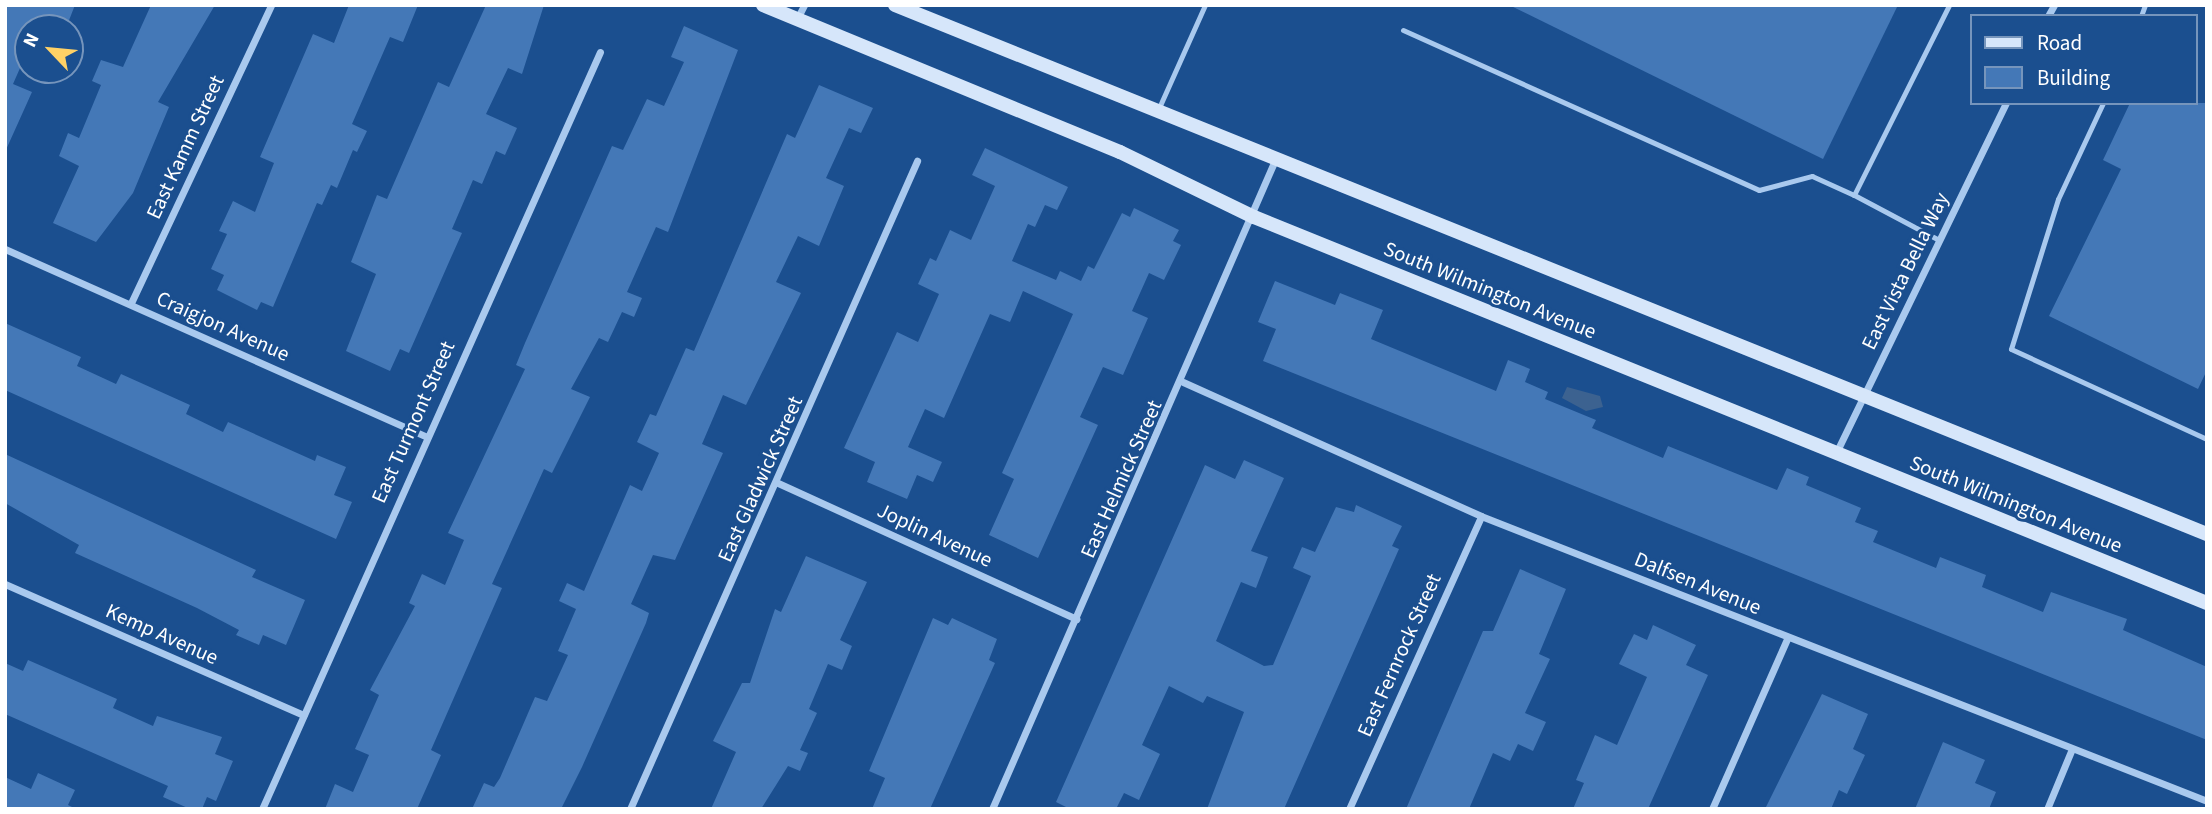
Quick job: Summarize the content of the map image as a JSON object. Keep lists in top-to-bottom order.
{
  "streets": {
    "main road": ["South Wilmington Avenue"],
    "street": [
      "East Kamm Street",
      "East Vista Bella Way",
      "Craigjon Avenue",
      "East Turmont Street",
      "East Gladwick Street",
      "East Helmick Street",
      "Joplin Avenue",
      "Dalfsen Avenue",
      "Kemp Avenue",
      "East Fernrock Street"
    ]
  },
  "crossings": [
    ["East Kamm Street", "Craigjon Avenue"],
    ["East Vista Bella Way", "South Wilmington Avenue"],
    ["South Wilmington Avenue", "East Helmick Street"],
    ["Craigjon Avenue", "East Turmont Street"],
    ["East Turmont Street", "Kemp Avenue"],
    ["East Gladwick Street", "Joplin Avenue"],
    ["East Helmick Street", "Joplin Avenue"],
    ["East Helmick Street", "Dalfsen Avenue"],
    ["Dalfsen Avenue", "East Fernrock Street"]
  ],
  "legend": ["Road", "Building"],
  "north": "top left"
}
